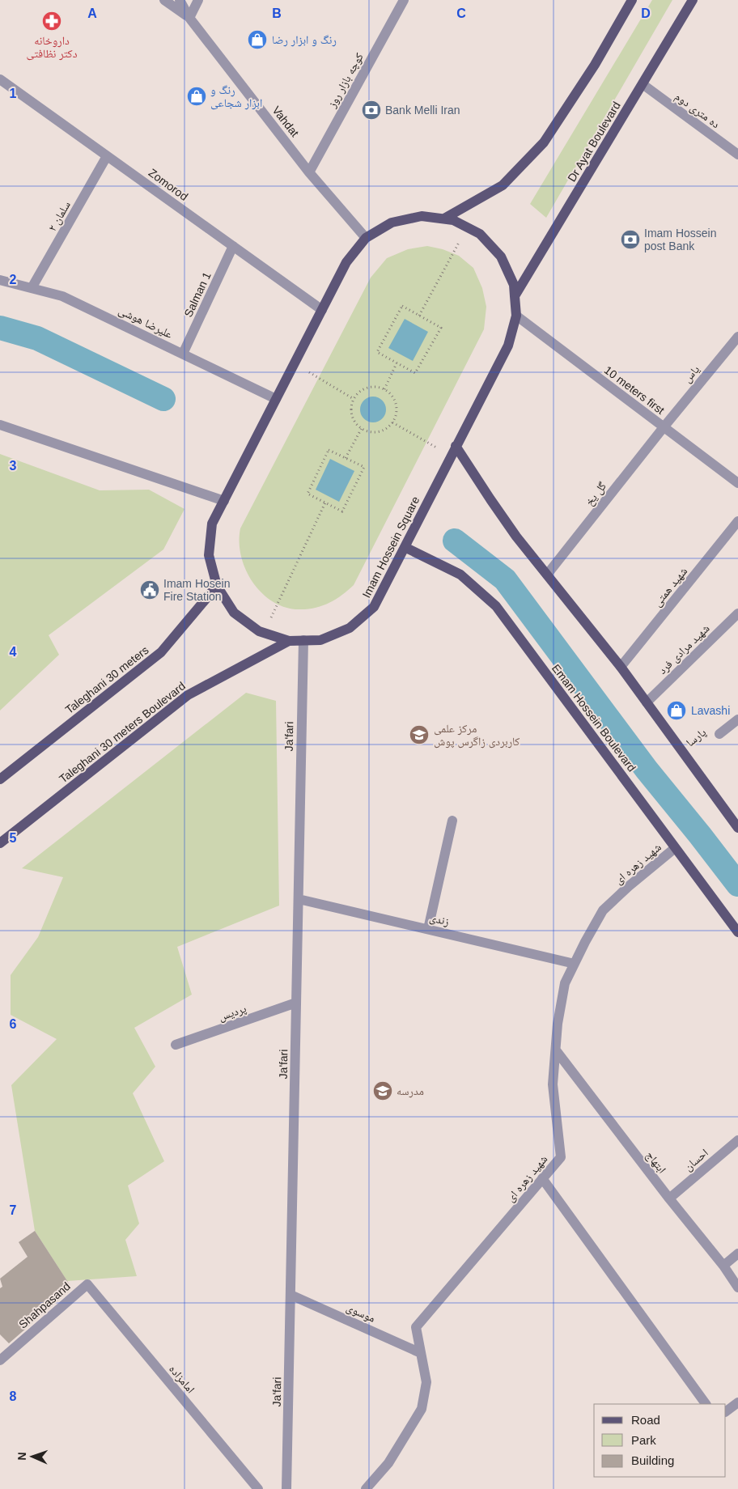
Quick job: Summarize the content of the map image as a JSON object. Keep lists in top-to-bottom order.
{
  "streets": {
    "main road": [
      "Dr Ayat Boulevard",
      "Imam Hossein Square",
      "Taleghani 30 meters",
      "Emam Hossein Boulevard",
      "Taleghani 30 meters Boulevard"
    ],
    "street": [
      "کوچه بازار روز",
      "ده متری دوم",
      "Vahdat",
      "Zomorod",
      "سلمان ۲",
      "Salman 1",
      "علیرضا هوشی",
      "یاس",
      "10 meters first",
      "گل یخ",
      "شهید همتی",
      "شهید مرادی فرد",
      "Ja'fari",
      "پارسا",
      "شهید زهره ای",
      "زندی",
      "پردیس",
      "احسان",
      "ابتهاج",
      "Shahpasand",
      "موسوی",
      "امامزاده"
    ]
  },
  "crossings": [
    ["کوچه بازار روز", "Vahdat"],
    ["ده متری دوم", "Dr Ayat Boulevard"],
    ["Vahdat", "Imam Hossein Square"],
    ["Dr Ayat Boulevard", "Imam Hossein Square"],
    ["Zomorod", "سلمان ۲"],
    ["Zomorod", "Salman 1"],
    ["Zomorod", "Imam Hossein Square"],
    ["سلمان ۲", "علیرضا هوشی"],
    ["Salman 1", "علیرضا هوشی"],
    ["علیرضا هوشی", "Imam Hossein Square"],
    ["یاس", "10 meters first"],
    ["یاس", "گل یخ"],
    ["10 meters first", "گل یخ"],
    ["10 meters first", "Imam Hossein Square"],
    ["Imam Hossein Square", "Taleghani 30 meters"],
    ["Imam Hossein Square", "Emam Hossein Boulevard"],
    ["Imam Hossein Square", "Taleghani 30 meters Boulevard"],
    ["Imam Hossein Square", "Ja'fari"],
    ["Emam Hossein Boulevard", "شهید زهره ای"],
    ["Ja'fari", "زندی"],
    ["Ja'fari", "پردیس"],
    ["Ja'fari", "موسوی"],
    ["شهید زهره ای", "زندی"],
    ["شهید زهره ای", "ابتهاج"],
    ["شهید زهره ای", "موسوی"],
    ["احسان", "ابتهاج"],
    ["Shahpasand", "امامزاده"]
  ],
  "places": {
    "pharmacy": ["داروخانه دکتر نظافتی"],
    "shop": ["رنگ و ابزار رضا", "رنگ و ابزار شجاعی", "Lavashi"],
    "bank": ["Bank Melli Iran", "Imam Hossein post Bank"],
    "public building": ["Imam Hosein Fire Station"],
    "school or university": ["مرکز علمی کاربردی زاگرس پوش", "مدرسه"]
  },
  "legend": ["Road", "Park", "Building"],
  "north": "left",
  "grid": {
    "columns": [
      "A",
      "B",
      "C",
      "D"
    ],
    "rows": [
      "1",
      "2",
      "3",
      "4",
      "5",
      "6",
      "7",
      "8"
    ]
  }
}
